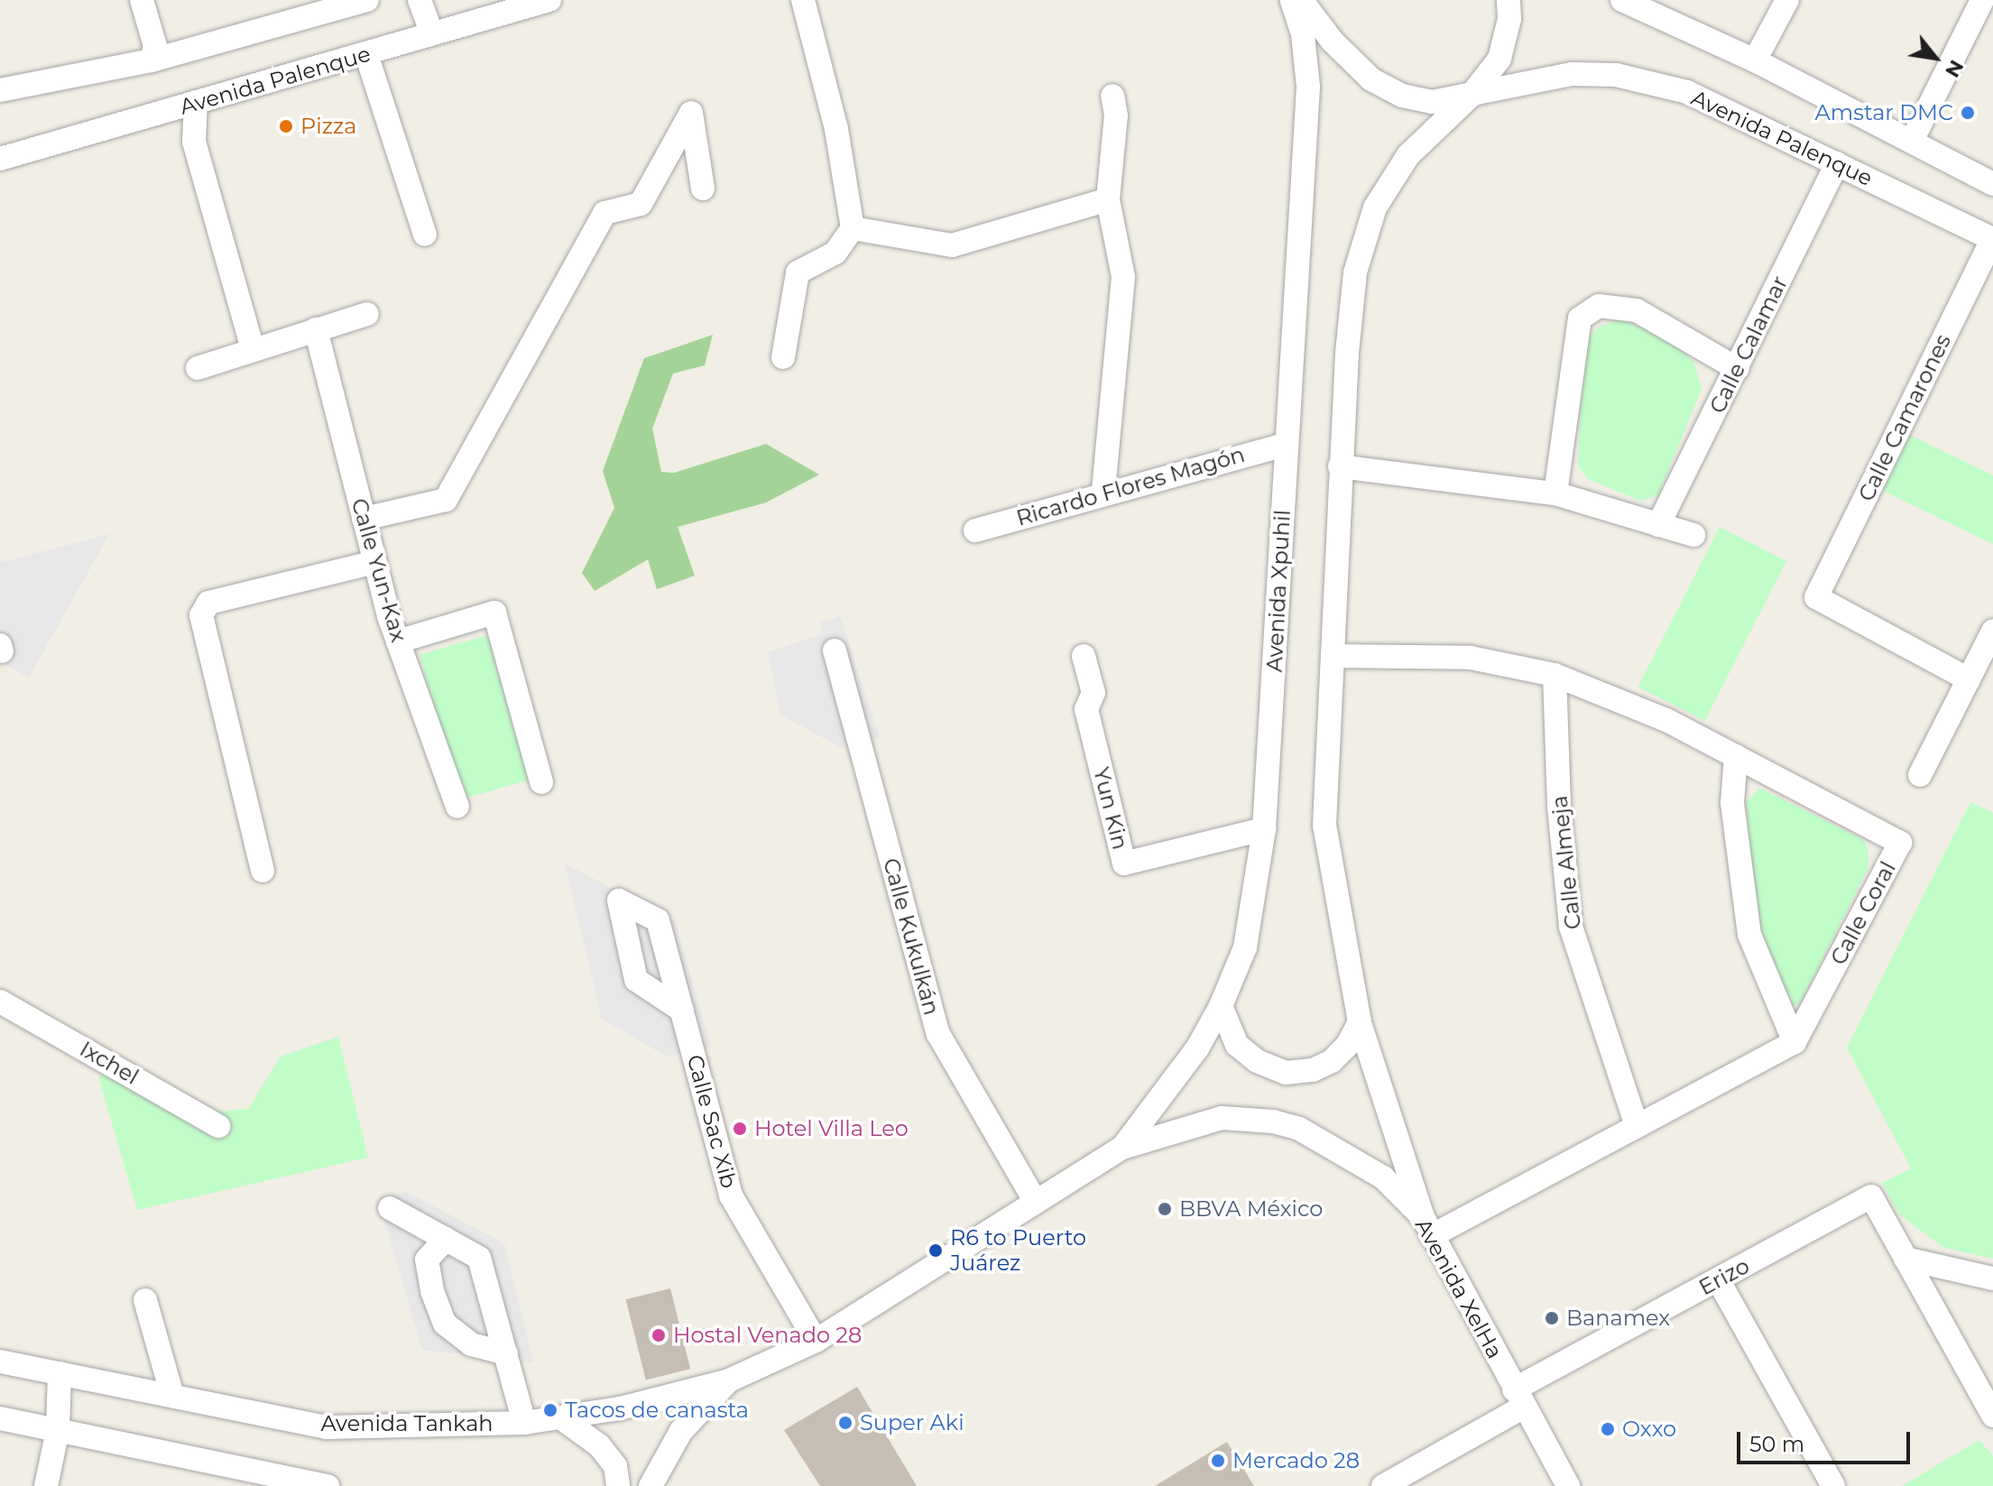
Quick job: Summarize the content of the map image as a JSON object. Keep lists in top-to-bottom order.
{
  "streets": {
    "street": [
      "Avenida Palenque",
      "Calle Calamar",
      "Calle Camarones",
      "Ricardo Flores Magón",
      "Calle Yun-Kax",
      "Avenida Xpuhil",
      "Yun Kin",
      "Calle Almeja",
      "Calle Coral",
      "Calle Kukulkán",
      "Ixchel",
      "Calle Sac Xib",
      "Erizo",
      "Avenida XelHa",
      "Avenida Tankah"
    ]
  },
  "crossings": [
    ["Avenida Palenque", "Calle Calamar"],
    ["Avenida Palenque", "Calle Camarones"],
    ["Ricardo Flores Magón", "Avenida Xpuhil"],
    ["Avenida Xpuhil", "Yun Kin"],
    ["Avenida Xpuhil", "Avenida XelHa"],
    ["Calle Almeja", "Calle Coral"],
    ["Calle Kukulkán", "Avenida XelHa"],
    ["Calle Sac Xib", "Avenida XelHa"],
    ["Erizo", "Avenida XelHa"],
    ["Avenida XelHa", "Avenida Tankah"]
  ],
  "places": [
    "Amstar DMC",
    "Pizza",
    "Hotel Villa Leo",
    "BBVA México",
    "R6 to Puerto Juárez",
    "Banamex",
    "Hostal Venado 28",
    "Tacos de canasta",
    "Super Aki",
    "Oxxo",
    "Mercado 28"
  ],
  "scale_bar": "50 m",
  "north": "bottom right"
}
